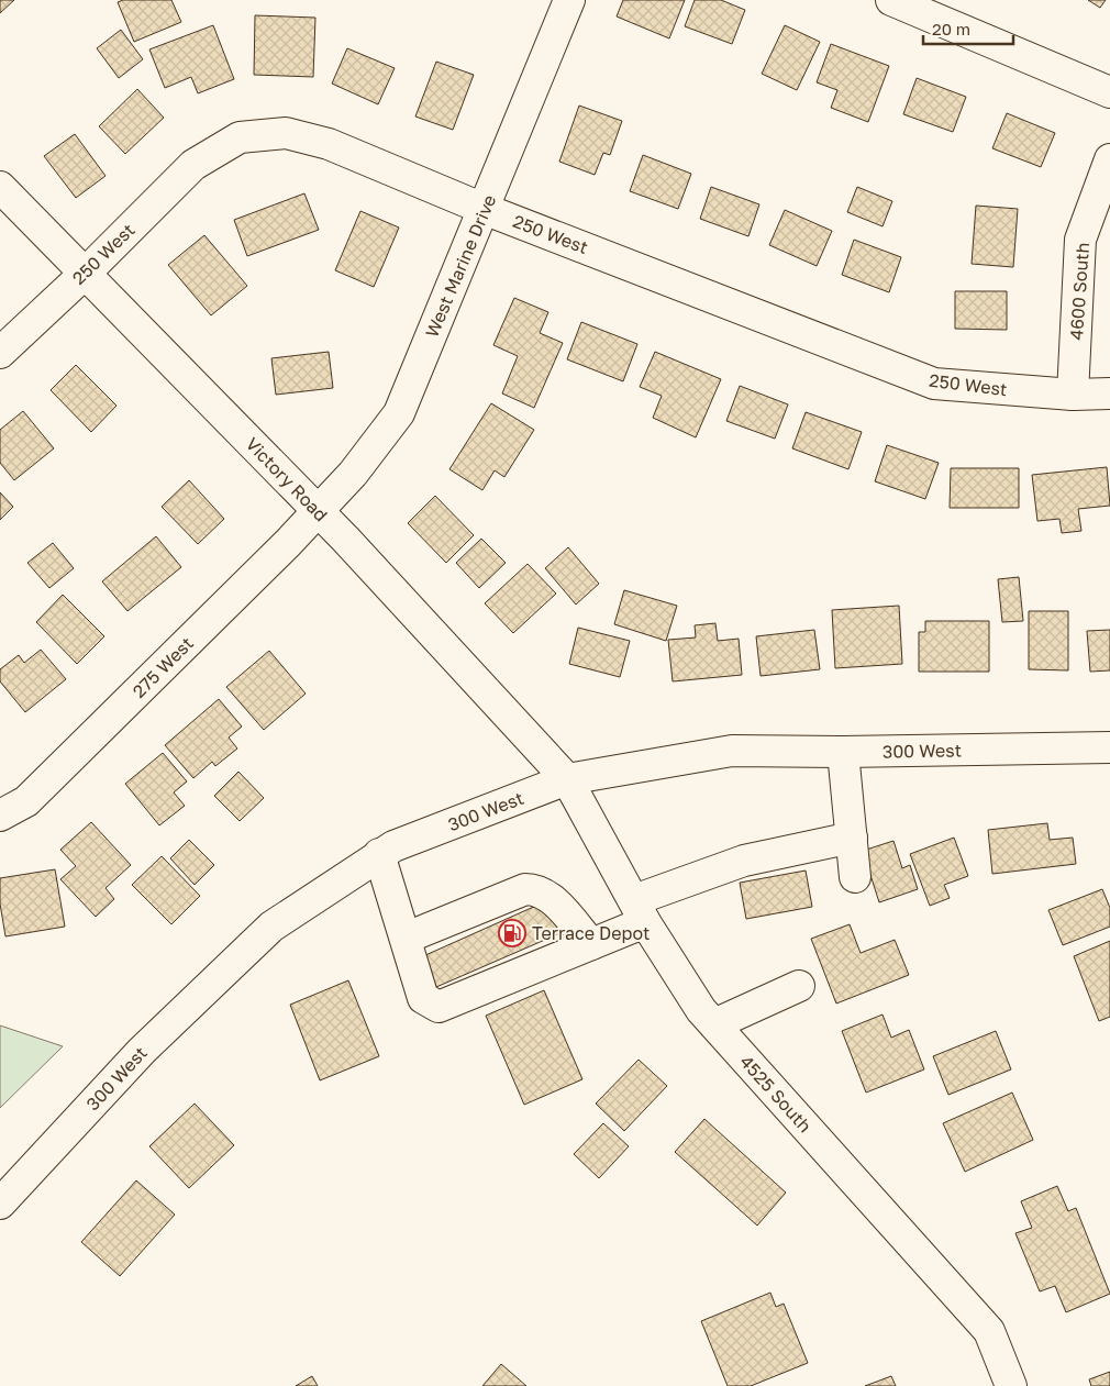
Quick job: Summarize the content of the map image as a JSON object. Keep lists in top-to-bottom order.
{
  "streets": {
    "street": [
      "250 West",
      "West Marine Drive",
      "4600 South",
      "Victory Road",
      "275 West",
      "300 West",
      "4525 South"
    ]
  },
  "crossings": [
    ["250 West", "West Marine Drive"],
    ["250 West", "4600 South"],
    ["250 West", "Victory Road"],
    ["West Marine Drive", "Victory Road"],
    ["West Marine Drive", "275 West"],
    ["Victory Road", "275 West"],
    ["Victory Road", "300 West"],
    ["Victory Road", "4525 South"],
    ["300 West", "4525 South"]
  ],
  "places": {
    "fuel station": ["Terrace Depot"]
  },
  "scale_bar": "20 m"
}
